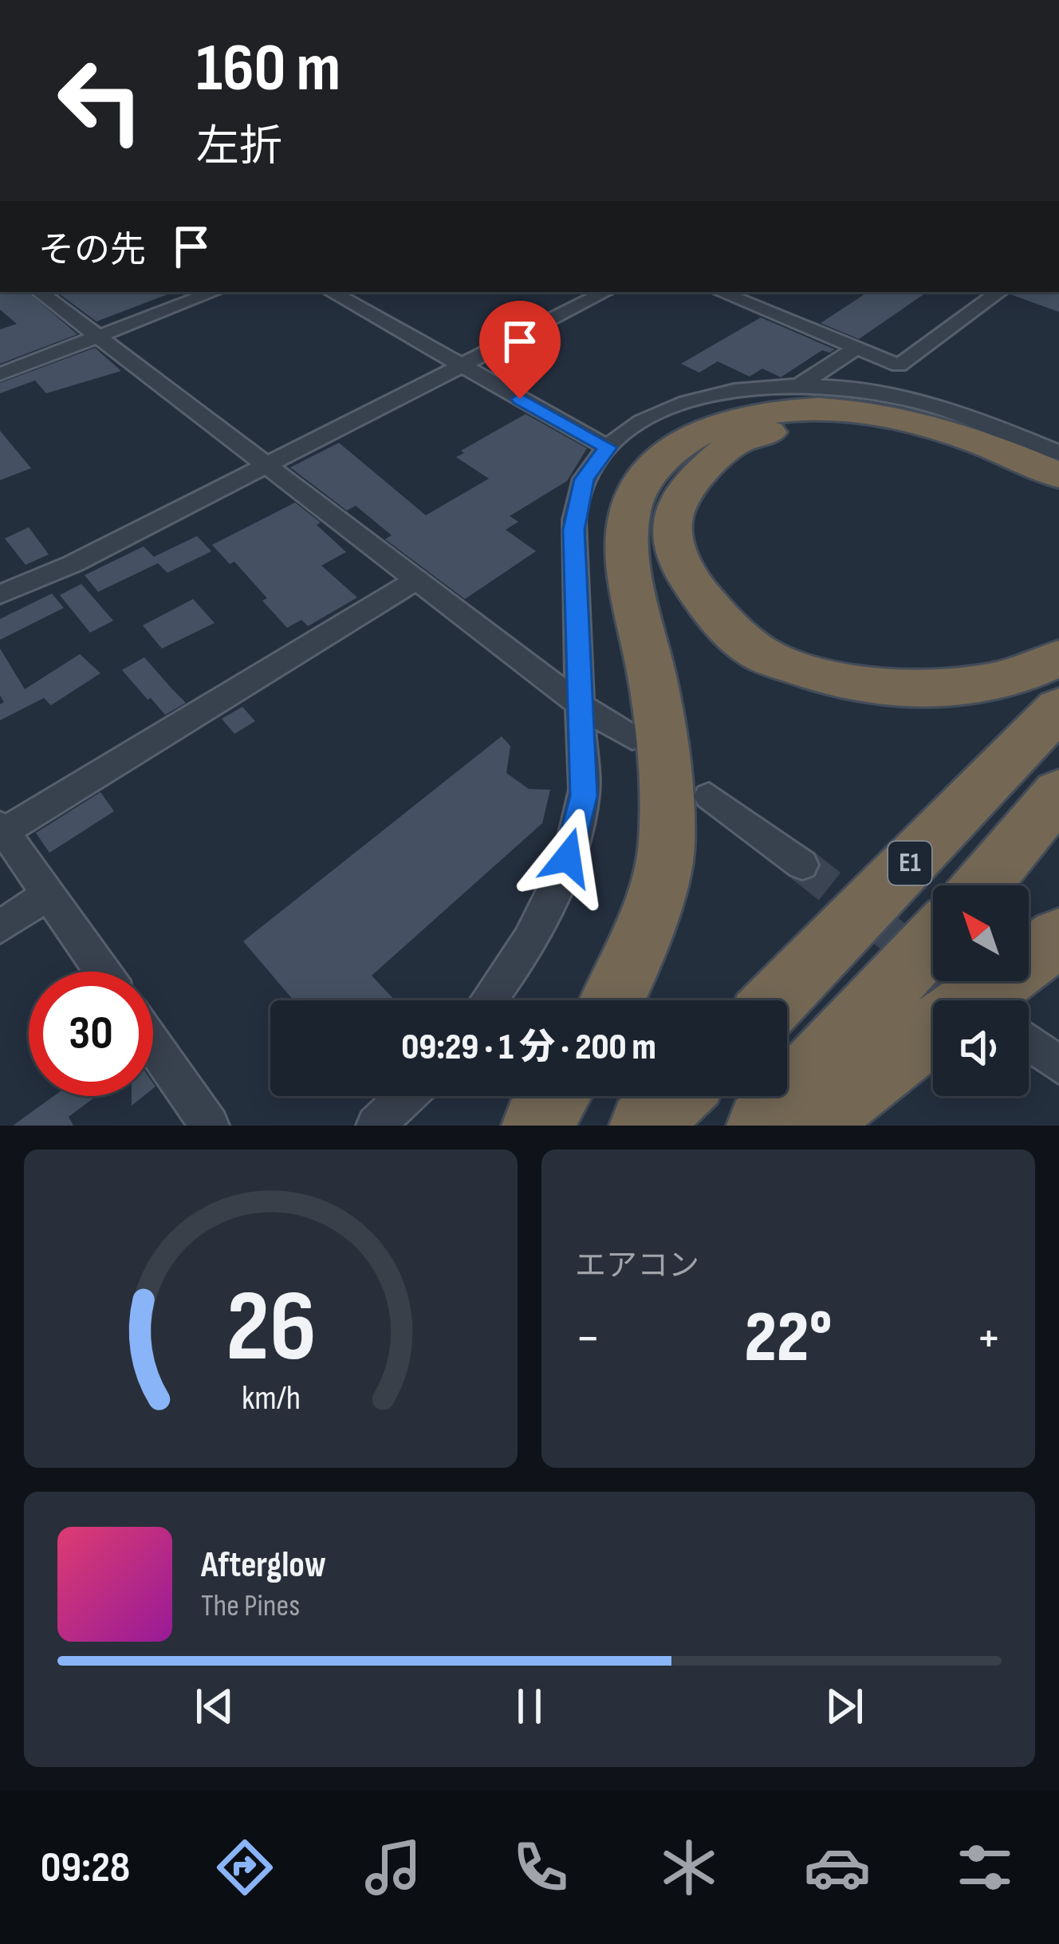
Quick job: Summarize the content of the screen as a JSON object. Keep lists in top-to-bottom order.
{
  "streets": {
    "highway": ["E1"]
  },
  "north": "top left",
  "page": {
    "turn": ["160 m", "左折"],
    "then": "その先",
    "limit": "30",
    "trip": "09:29 · 1 分 · 200 m",
    "tile": "エアコン",
    "heat": ["−", "22°", "+"],
    "song": ["Afterglow", "The Pines"],
    "tabs": "09:28",
    "gauge": ["26", "km/h"]
  }
}
